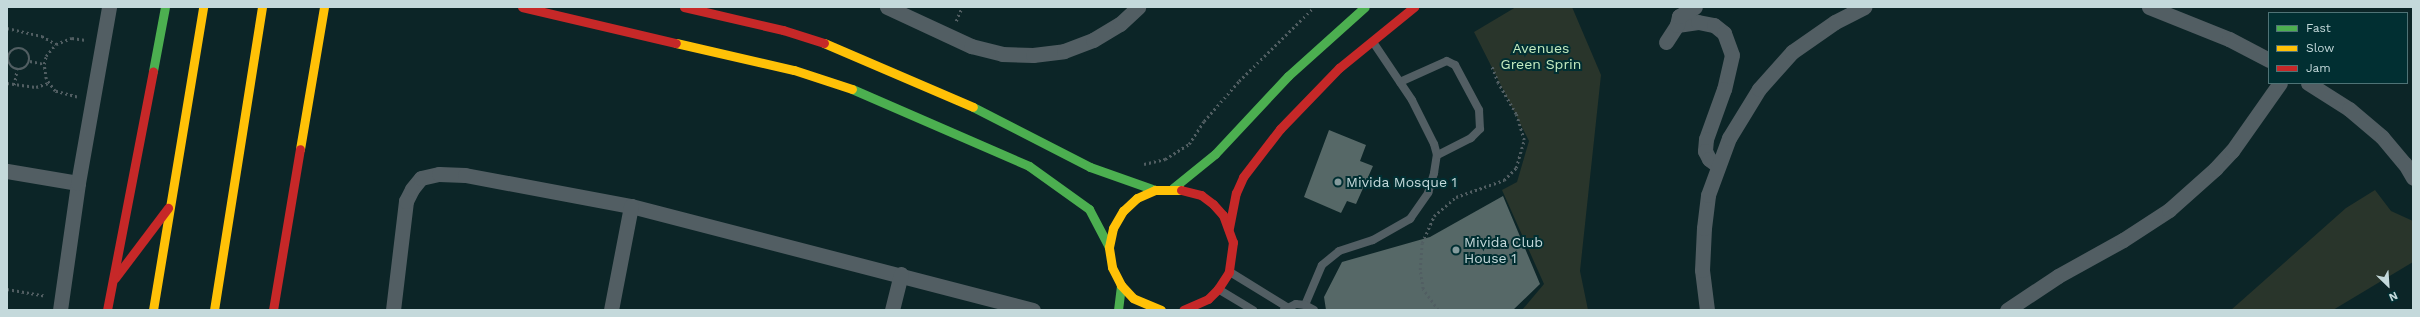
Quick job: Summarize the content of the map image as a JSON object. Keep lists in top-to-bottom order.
{
  "parks": ["Avenues Green Sprin"],
  "places": ["Mivida Mosque 1", "Mivida Club House 1"],
  "legend": ["Fast", "Slow", "Jam"],
  "north": "bottom right"
}
